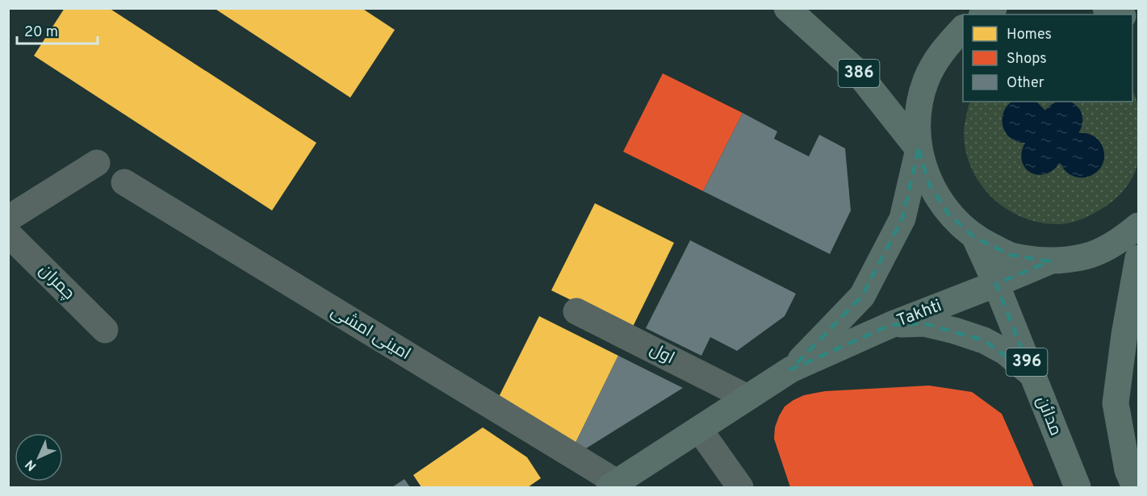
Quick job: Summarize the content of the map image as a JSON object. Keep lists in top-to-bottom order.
{
  "streets": {
    "main road": [
      "386",
      "Takhti",
      "396",
      "مدائن"
    ],
    "street": ["چمران", "امینی امشی", "اول"]
  },
  "crossings": [
    ["386", "Takhti"],
    ["Takhti", "امینی امشی"],
    ["Takhti", "اول"],
    ["Takhti", "مدائن"]
  ],
  "legend": ["Homes", "Shops", "Other"],
  "scale_bar": "20 m",
  "north": "bottom left"
}
